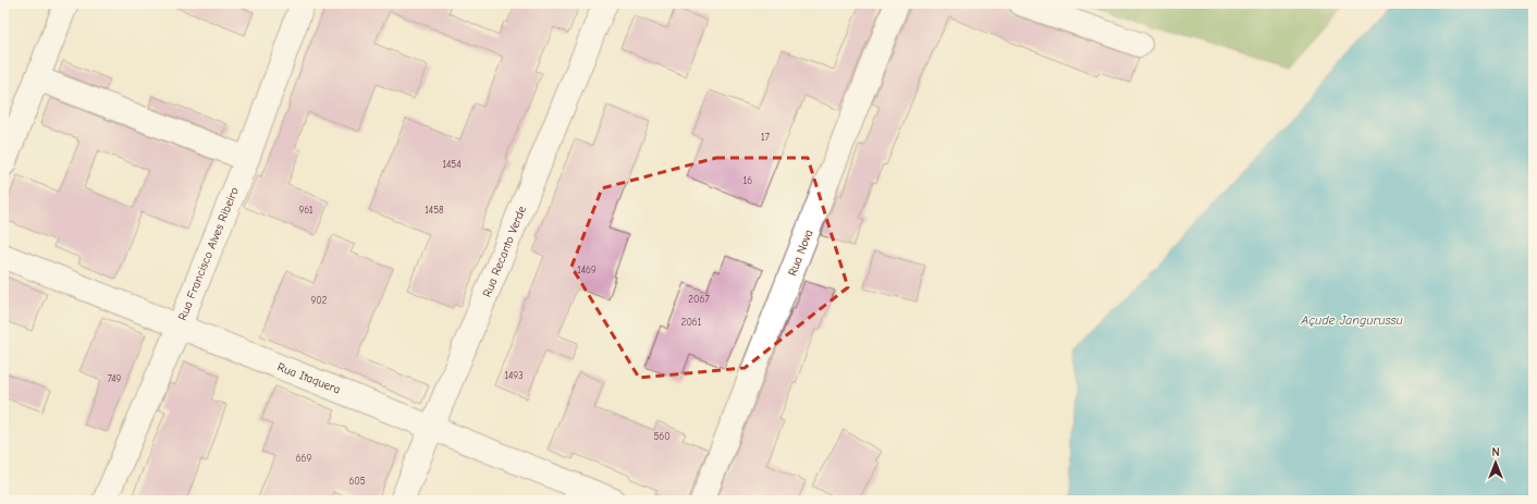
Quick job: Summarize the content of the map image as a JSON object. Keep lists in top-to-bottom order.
{
  "streets": {
    "street": [
      "Rua Recanto Verde",
      "Rua Nova",
      "Rua Francisco Alves Ribeiro",
      "Rua Itaquera"
    ]
  },
  "crossings": [
    ["Rua Recanto Verde", "Rua Itaquera"],
    ["Rua Francisco Alves Ribeiro", "Rua Itaquera"]
  ],
  "water": ["Açude Jangurussu"],
  "house_numbers": [
    "17",
    "1454",
    "16",
    "961",
    "1458",
    "1469",
    "2067",
    "902",
    "2061",
    "1493",
    "749",
    "560",
    "669",
    "605"
  ],
  "north": "top"
}
